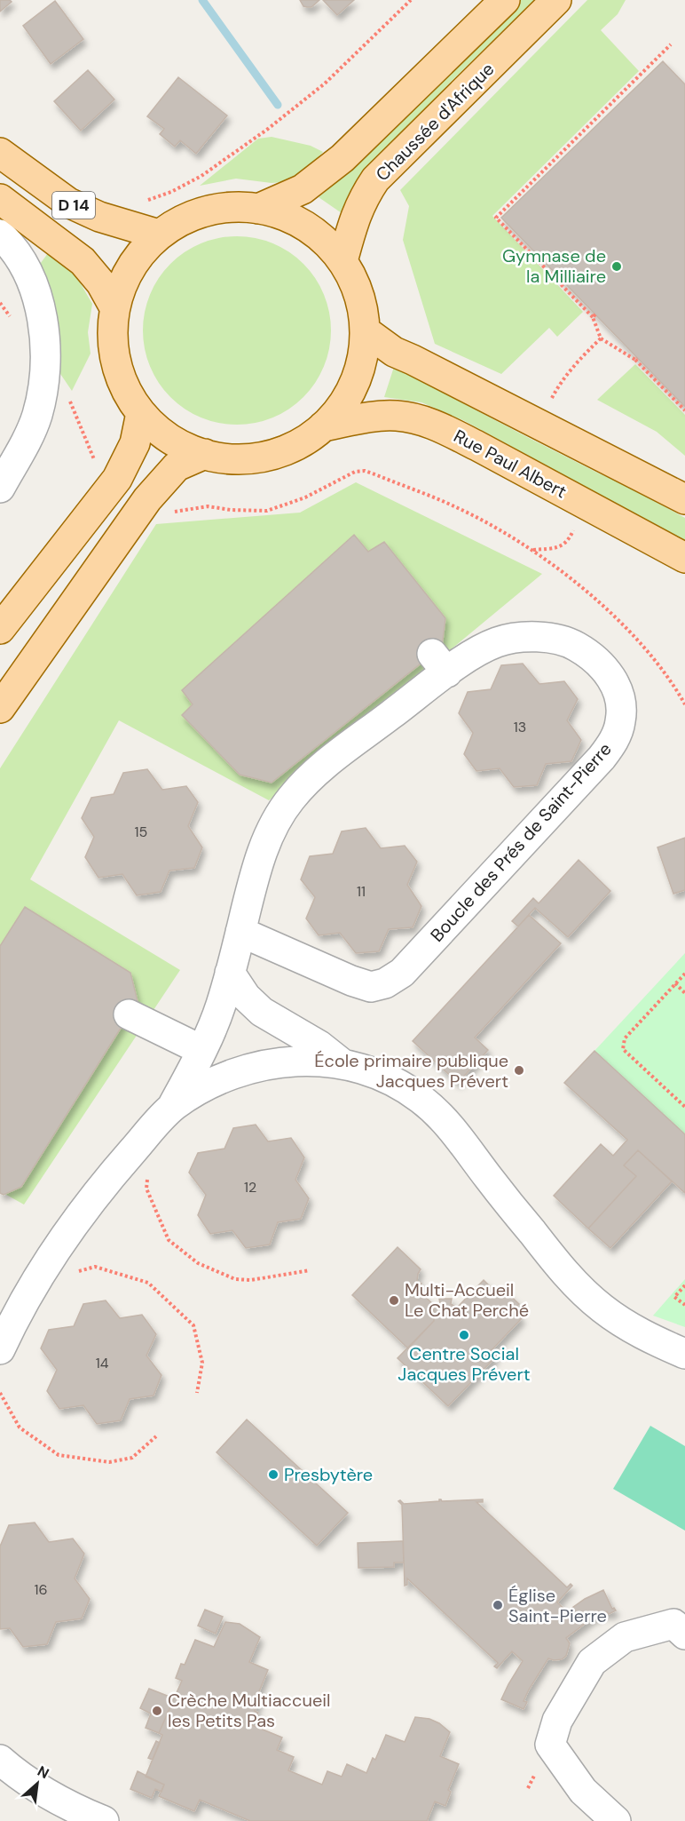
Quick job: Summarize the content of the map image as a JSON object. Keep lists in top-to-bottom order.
{
  "streets": {
    "main road": ["Chaussée d'Afrique", "D 14", "Rue Paul Albert"],
    "street": ["Boucle des Prés de Saint-Pierre"]
  },
  "places": [
    "Gymnase de la Milliaire",
    "École primaire publique Jacques Prévert",
    "Multi-Accueil Le Chat Perché",
    "Centre Social Jacques Prévert",
    "Presbytère",
    "Église Saint-Pierre",
    "Crèche Multiaccueil les Petits Pas"
  ],
  "house_numbers": [
    "13",
    "15",
    "11",
    "12",
    "14",
    "16"
  ],
  "north": "top right"
}
